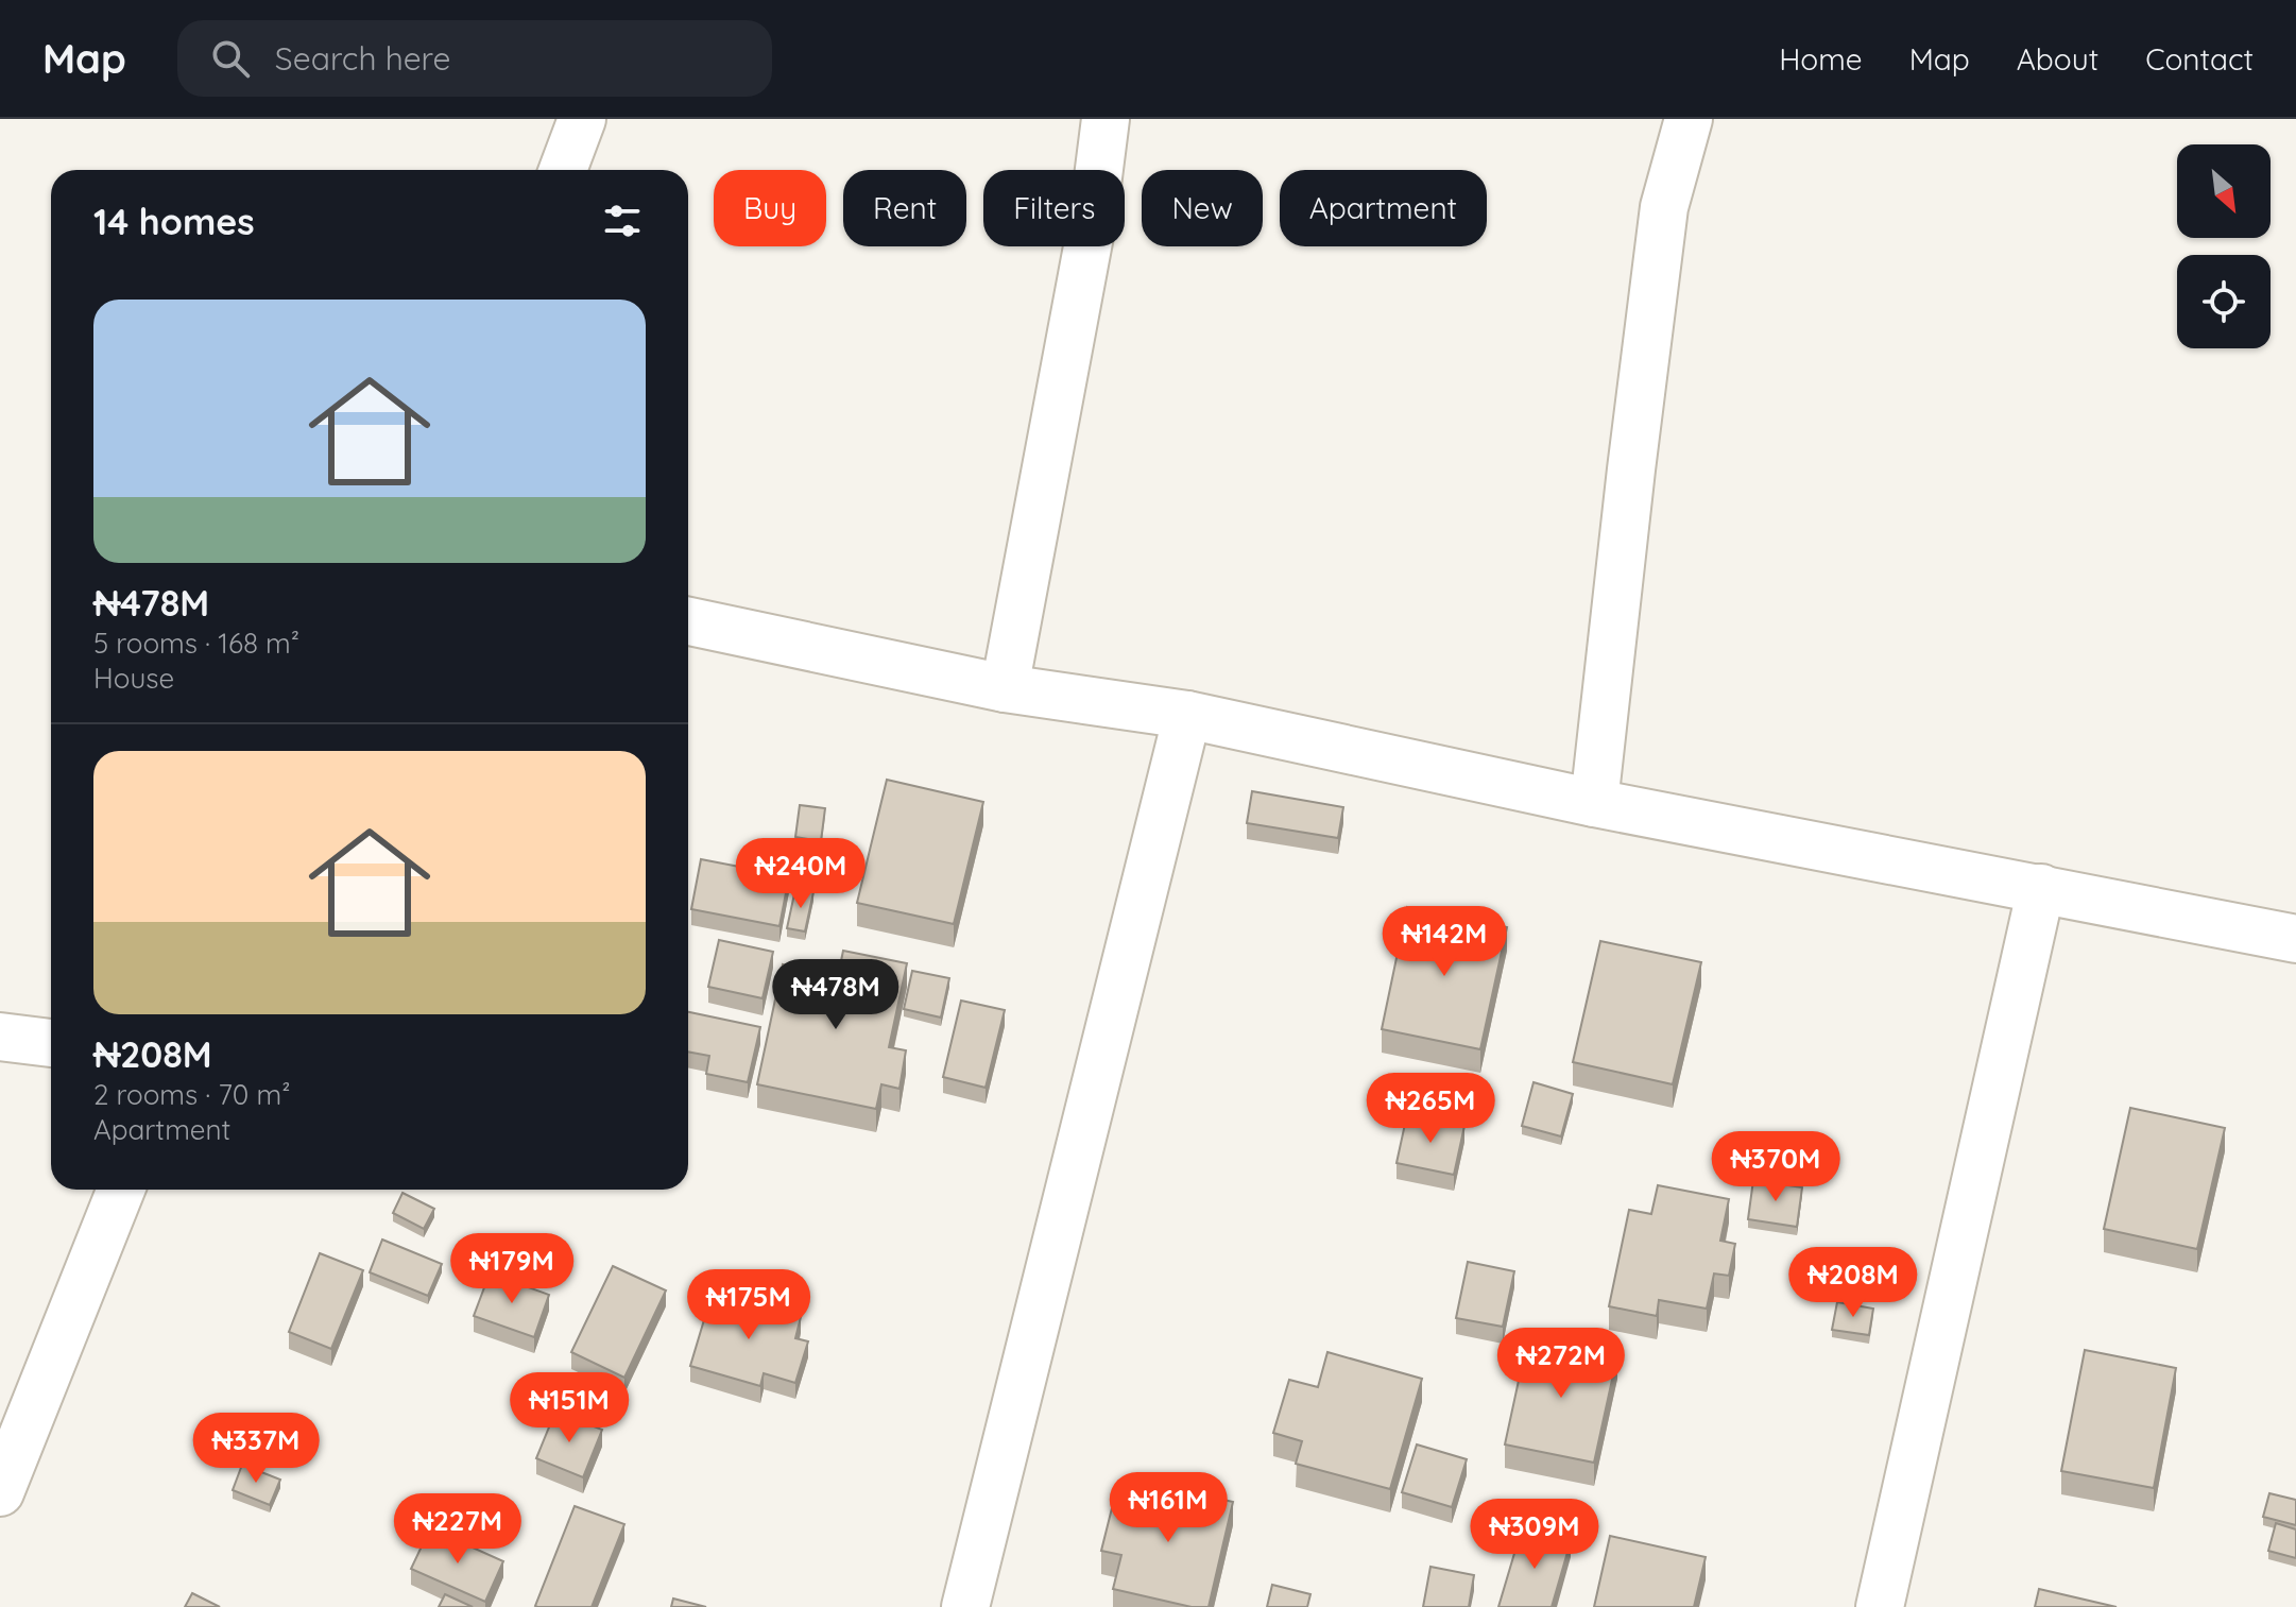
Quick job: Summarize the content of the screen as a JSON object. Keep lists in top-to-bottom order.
{
  "north": "bottom right",
  "page": {
    "header": "Map",
    "search": "Search here",
    "nav": [
      "Home",
      "Map",
      "About",
      "Contact"
    ],
    "chip": [
      "Buy",
      "Rent",
      "Filters",
      "New",
      "Apartment"
    ],
    "heading": "14 homes",
    "list": [
      {
        "name": "₦478M",
        "note": "5 rooms · 168 m² · House"
      },
      {
        "name": "₦208M",
        "note": "2 rooms · 70 m² · Apartment"
      }
    ],
    "price": [
      "₦240M",
      "₦142M",
      "₦478M",
      "₦265M",
      "₦370M",
      "₦179M",
      "₦208M",
      "₦175M",
      "₦272M",
      "₦151M",
      "₦337M",
      "₦161M",
      "₦227M",
      "₦309M"
    ]
  }
}
